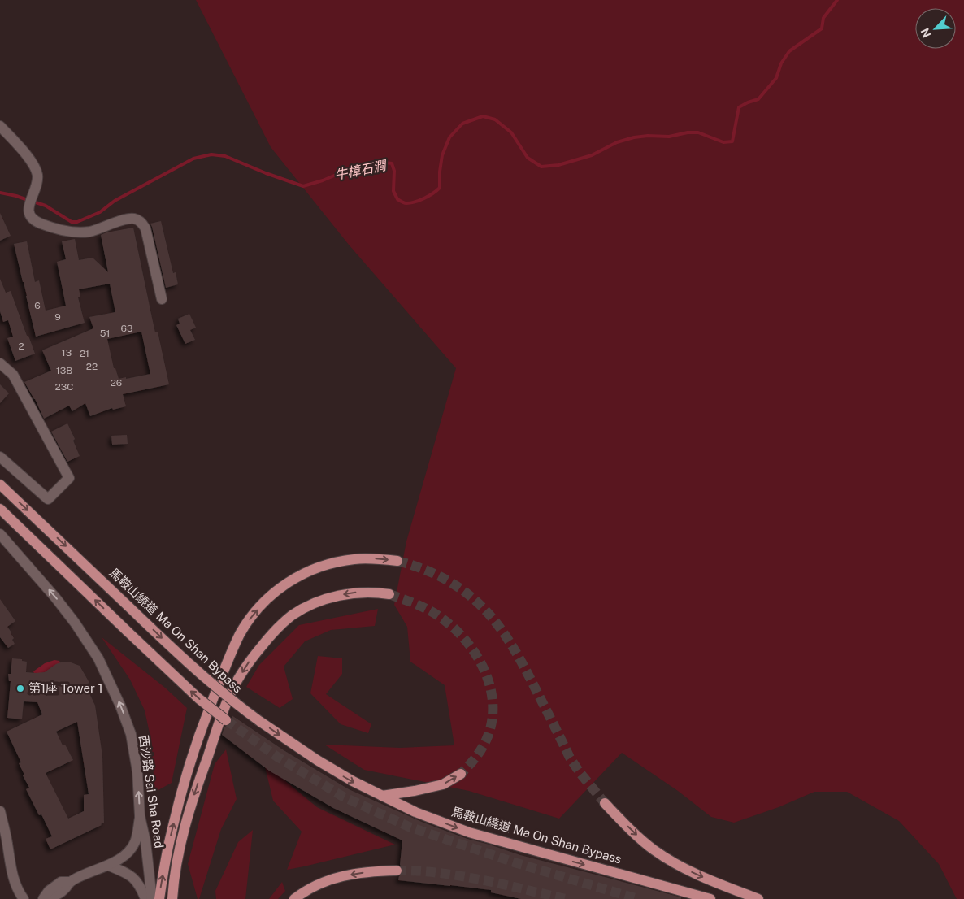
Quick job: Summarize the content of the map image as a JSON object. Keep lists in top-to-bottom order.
{
  "streets": {
    "main road": ["馬鞍山繞道 Ma On Shan Bypass"],
    "street": ["西沙路 Sai Sha Road"]
  },
  "one_way": ["西沙路 Sai Sha Road"],
  "water": ["牛樟石澗"],
  "places": ["第1座 Tower 1"],
  "house_numbers": [
    "6",
    "9",
    "63",
    "51",
    "2",
    "13",
    "21",
    "22",
    "13B",
    "26",
    "23C"
  ],
  "north": "bottom left"
}
